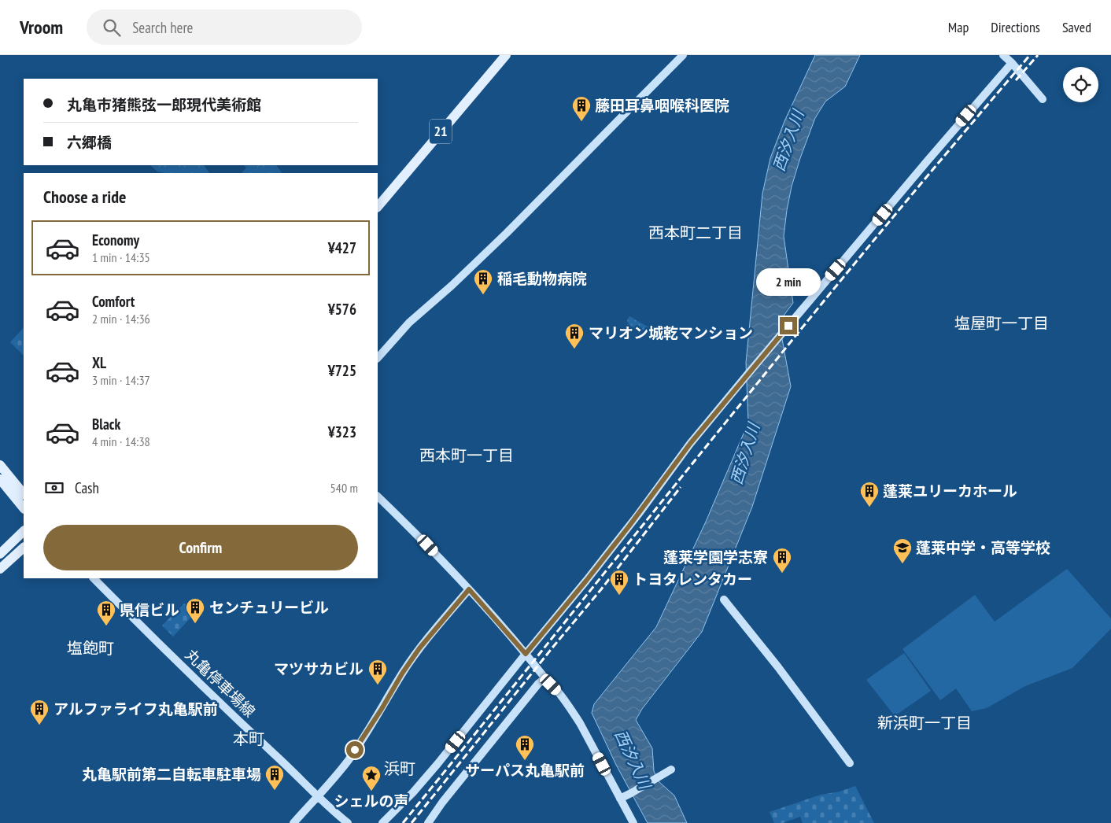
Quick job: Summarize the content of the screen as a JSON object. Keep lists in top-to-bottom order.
{
  "streets": {
    "main road": ["21"],
    "street": ["丸亀停車場線"]
  },
  "districts": [
    "西本町二丁目",
    "塩屋町一丁目",
    "西本町一丁目",
    "塩飽町",
    "新浜町一丁目",
    "本町",
    "浜町"
  ],
  "water": ["西汐入川"],
  "places": {
    "building": [
      "藤田耳鼻咽喉科医院",
      "稲毛動物病院",
      "マリオン城乾マンション",
      "蓬莱ユリーカホール",
      "蓬莱学園学志寮",
      "トヨタレンタカー",
      "センチュリービル",
      "県信ビル",
      "マツサカビル",
      "アルファライフ丸亀駅前",
      "サーパス丸亀駅前",
      "丸亀駅前第二自転車駐車場"
    ],
    "school or university": ["蓬莱中学・高等学校"],
    "place": ["シェルの声"]
  },
  "page": {
    "header": "Vroom",
    "search": "Search here",
    "nav": ["Map", "Directions", "Saved"],
    "banner": ["丸亀市猪熊弦一郎現代美術館", "六郷橋"],
    "heading": "Choose a ride",
    "list": [
      {
        "name": "Economy",
        "note": "1 min · 14:35",
        "value": "¥427"
      },
      {
        "name": "Comfort",
        "note": "2 min · 14:36",
        "value": "¥576"
      },
      {
        "name": "XL",
        "note": "3 min · 14:37",
        "value": "¥725"
      },
      {
        "name": "Black",
        "note": "4 min · 14:38",
        "value": "¥323"
      }
    ],
    "bubble": "2 min",
    "pay": ["Cash", "540 m"],
    "buttons": "Confirm"
  }
}
